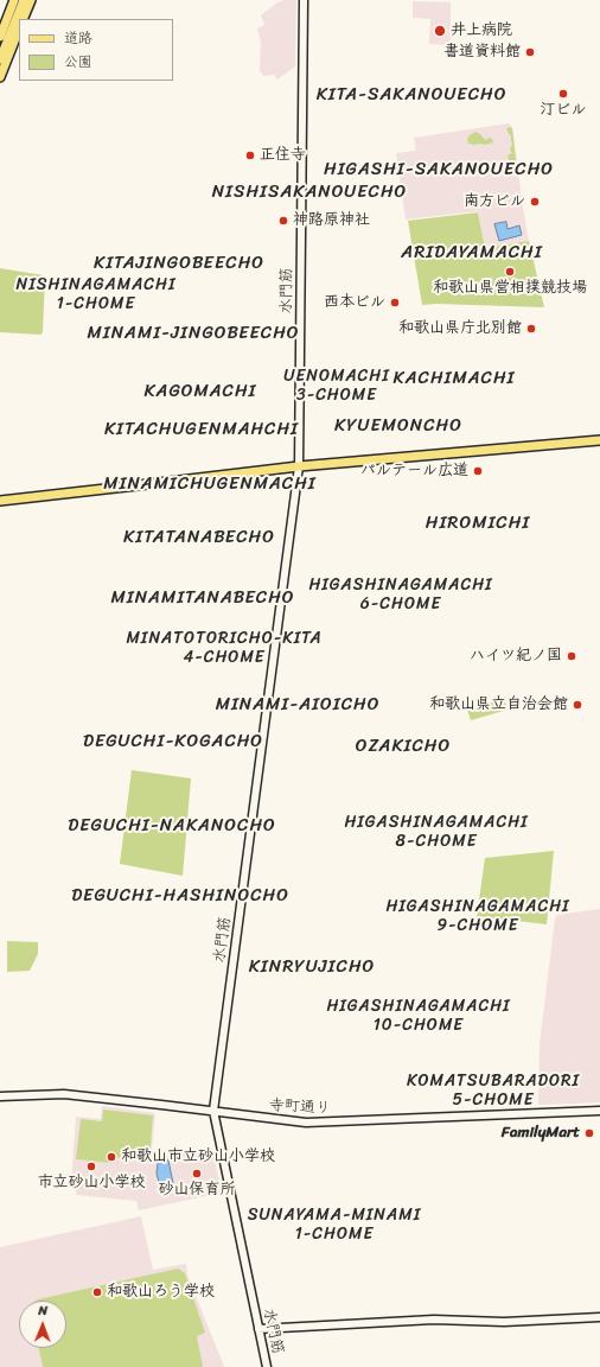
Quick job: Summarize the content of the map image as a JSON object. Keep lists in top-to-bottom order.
{
  "streets": {
    "street": ["水門筋", "寺町通り"]
  },
  "crossings": [
    ["水門筋", "寺町通り"]
  ],
  "districts": [
    "KITA-SAKANOUECHO",
    "HIGASHI-SAKANOUECHO",
    "NISHISAKANOUECHO",
    "ARIDAYAMACHI",
    "KITAJINGOBEECHO",
    "NISHINAGAMACHI 1-CHOME",
    "MINAMI-JINGOBEECHO",
    "UENOMACHI 3-CHOME",
    "KACHIMACHI",
    "KAGOMACHI",
    "KYUEMONCHO",
    "KITACHUGENMAHCHI",
    "MINAMICHUGENMACHI",
    "HIROMICHI",
    "KITATANABECHO",
    "HIGASHINAGAMACHI 6-CHOME",
    "MINAMITANABECHO",
    "MINATOTORICHO-KITA 4-CHOME",
    "MINAMI-AIOICHO",
    "DEGUCHI-KOGACHO",
    "OZAKICHO",
    "HIGASHINAGAMACHI 8-CHOME",
    "DEGUCHI-NAKANOCHO",
    "DEGUCHI-HASHINOCHO",
    "HIGASHINAGAMACHI 9-CHOME",
    "KINRYUJICHO",
    "HIGASHINAGAMACHI 10-CHOME",
    "KOMATSUBARADORI 5-CHOME",
    "SUNAYAMA-MINAMI 1-CHOME"
  ],
  "places": [
    "井上病院",
    "書道資料館",
    "汀ビル",
    "正住寺",
    "南方ビル",
    "神路原神社",
    "和歌山県営相撲競技場",
    "西本ビル",
    "和歌山県庁北別館",
    "パルテール広道",
    "ハイツ紀ノ国",
    "和歌山県立自治会館",
    "FamilyMart",
    "和歌山市立砂山小学校",
    "市立砂山小学校",
    "砂山保育所",
    "和歌山ろう学校"
  ],
  "legend": ["道路", "公園"],
  "north": "top"
}
